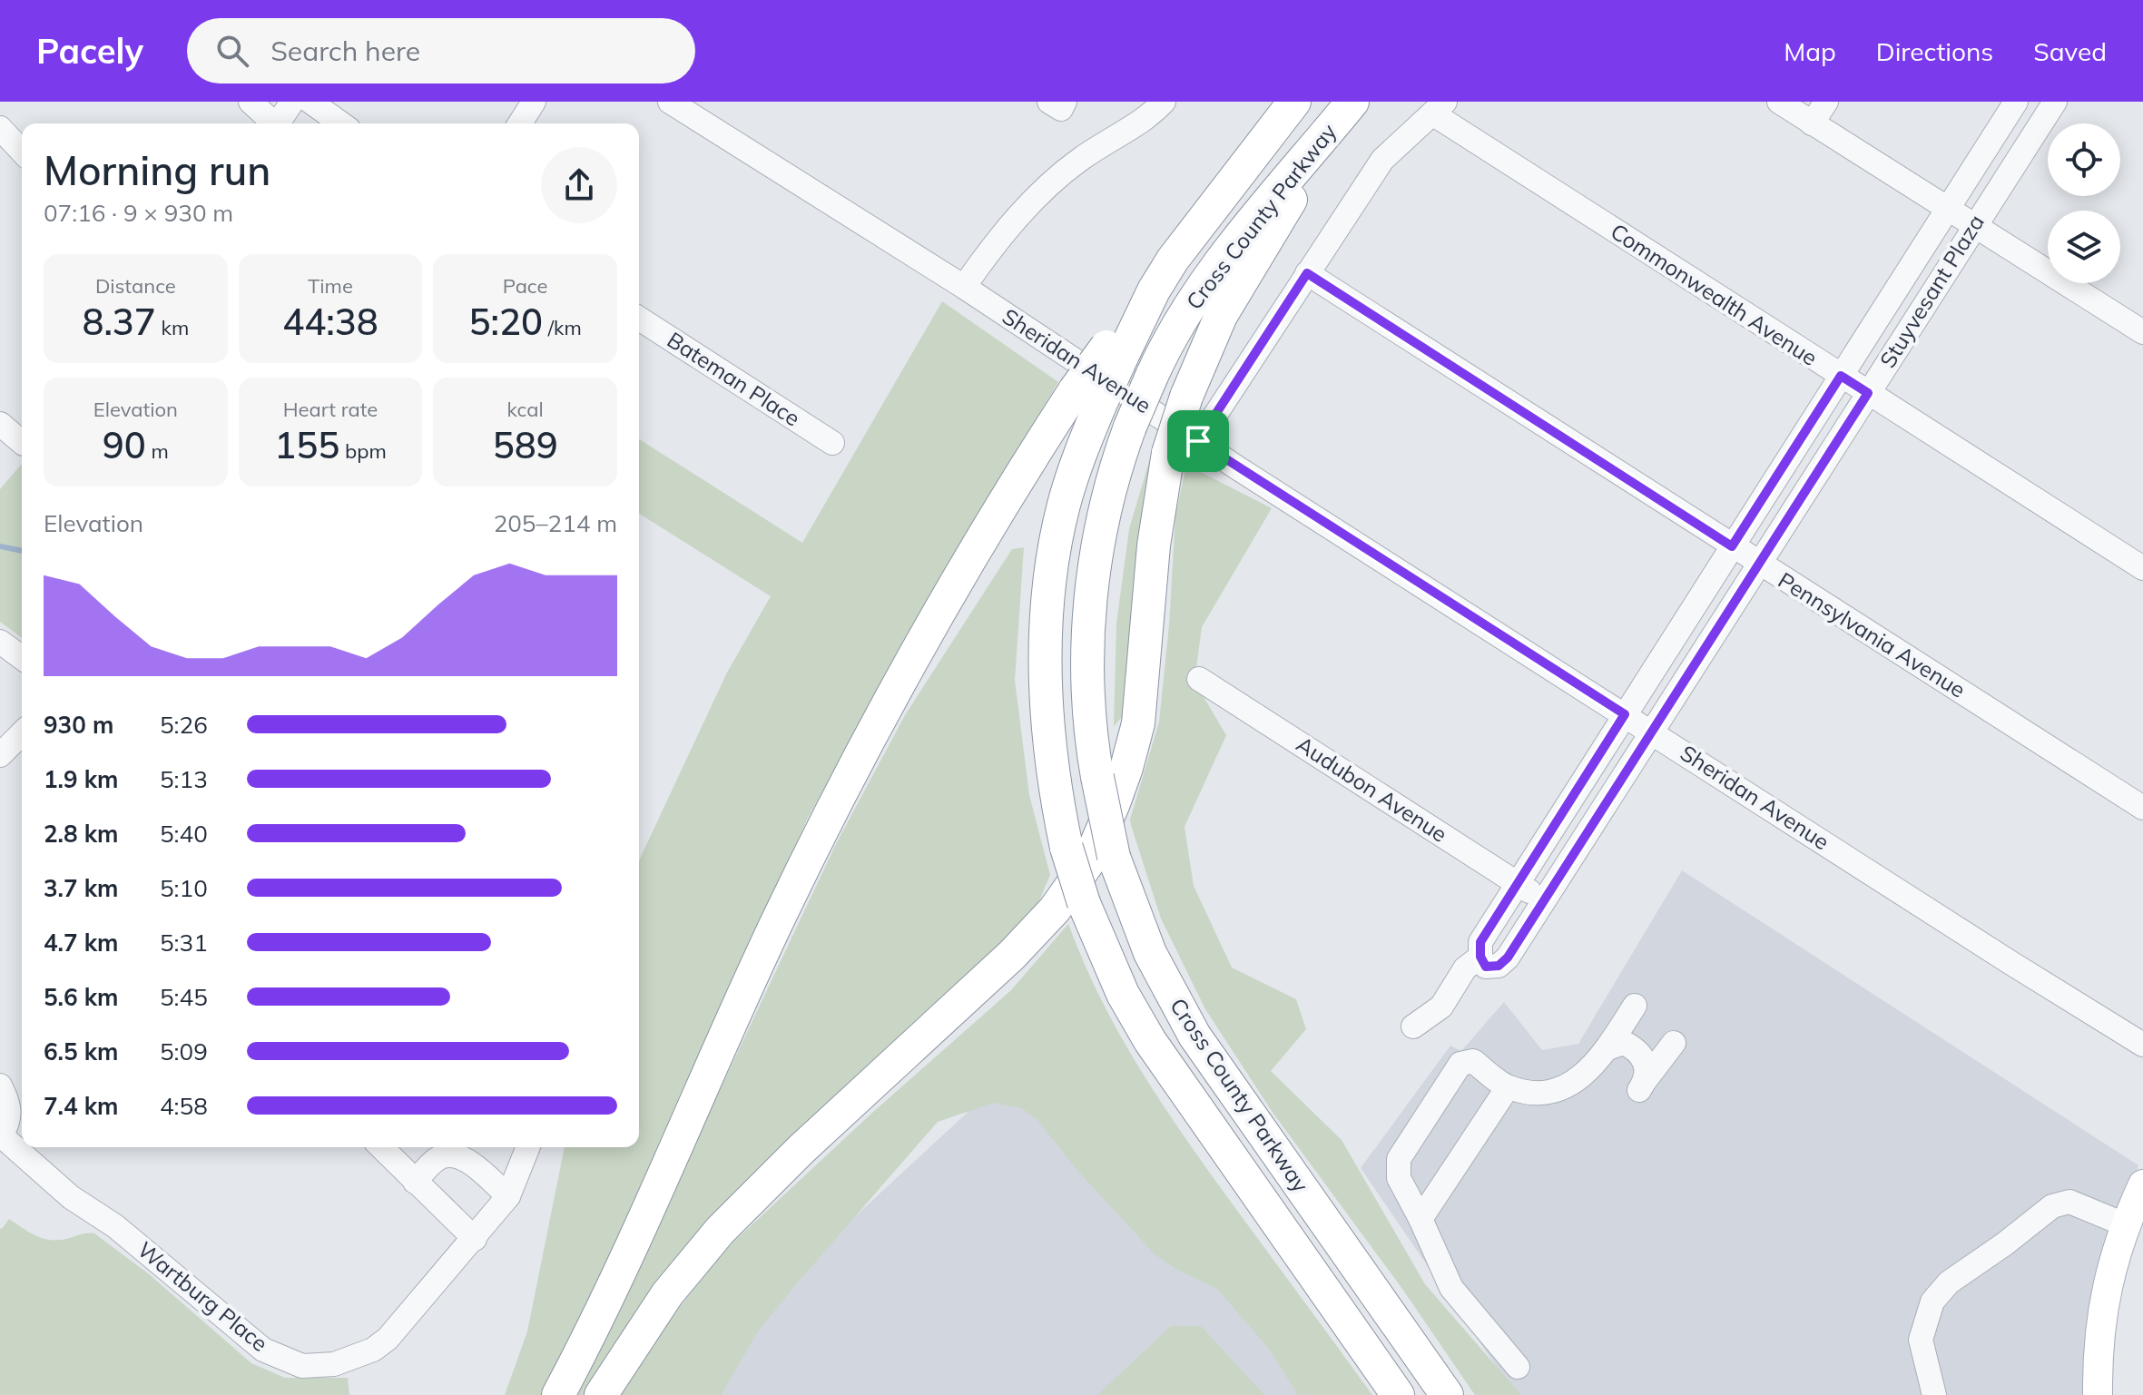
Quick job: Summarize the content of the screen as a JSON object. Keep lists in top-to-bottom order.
{
  "streets": {
    "highway": ["Cross County Parkway"],
    "street": [
      "Stuyvesant Plaza",
      "Commonwealth Avenue",
      "Sheridan Avenue",
      "Bateman Place",
      "Pennsylvania Avenue",
      "Audubon Avenue",
      "Wartburg Place"
    ]
  },
  "crossings": [
    ["Stuyvesant Plaza", "Commonwealth Avenue"],
    ["Stuyvesant Plaza", "Sheridan Avenue"],
    ["Stuyvesant Plaza", "Pennsylvania Avenue"],
    ["Stuyvesant Plaza", "Audubon Avenue"]
  ],
  "page": {
    "header": "Pacely",
    "search": "Search here",
    "nav": ["Map", "Directions", "Saved"],
    "heading": ["Morning run", "07:16 · 9 × 930 m"],
    "stats": [
      ["Distance", "8.37 km"],
      ["Time", "44:38"],
      ["Pace", "5:20 /km"],
      ["Elevation", "90 m"],
      ["Heart rate", "155 bpm"],
      ["kcal", "589"]
    ],
    "chart": ["Elevation", "205–214 m"],
    "list": [
      {
        "name": "930 m",
        "note": "5:26"
      },
      {
        "name": "1.9 km",
        "note": "5:13"
      },
      {
        "name": "2.8 km",
        "note": "5:40"
      },
      {
        "name": "3.7 km",
        "note": "5:10"
      },
      {
        "name": "4.7 km",
        "note": "5:31"
      },
      {
        "name": "5.6 km",
        "note": "5:45"
      },
      {
        "name": "6.5 km",
        "note": "5:09"
      },
      {
        "name": "7.4 km",
        "note": "4:58"
      }
    ]
  }
}
